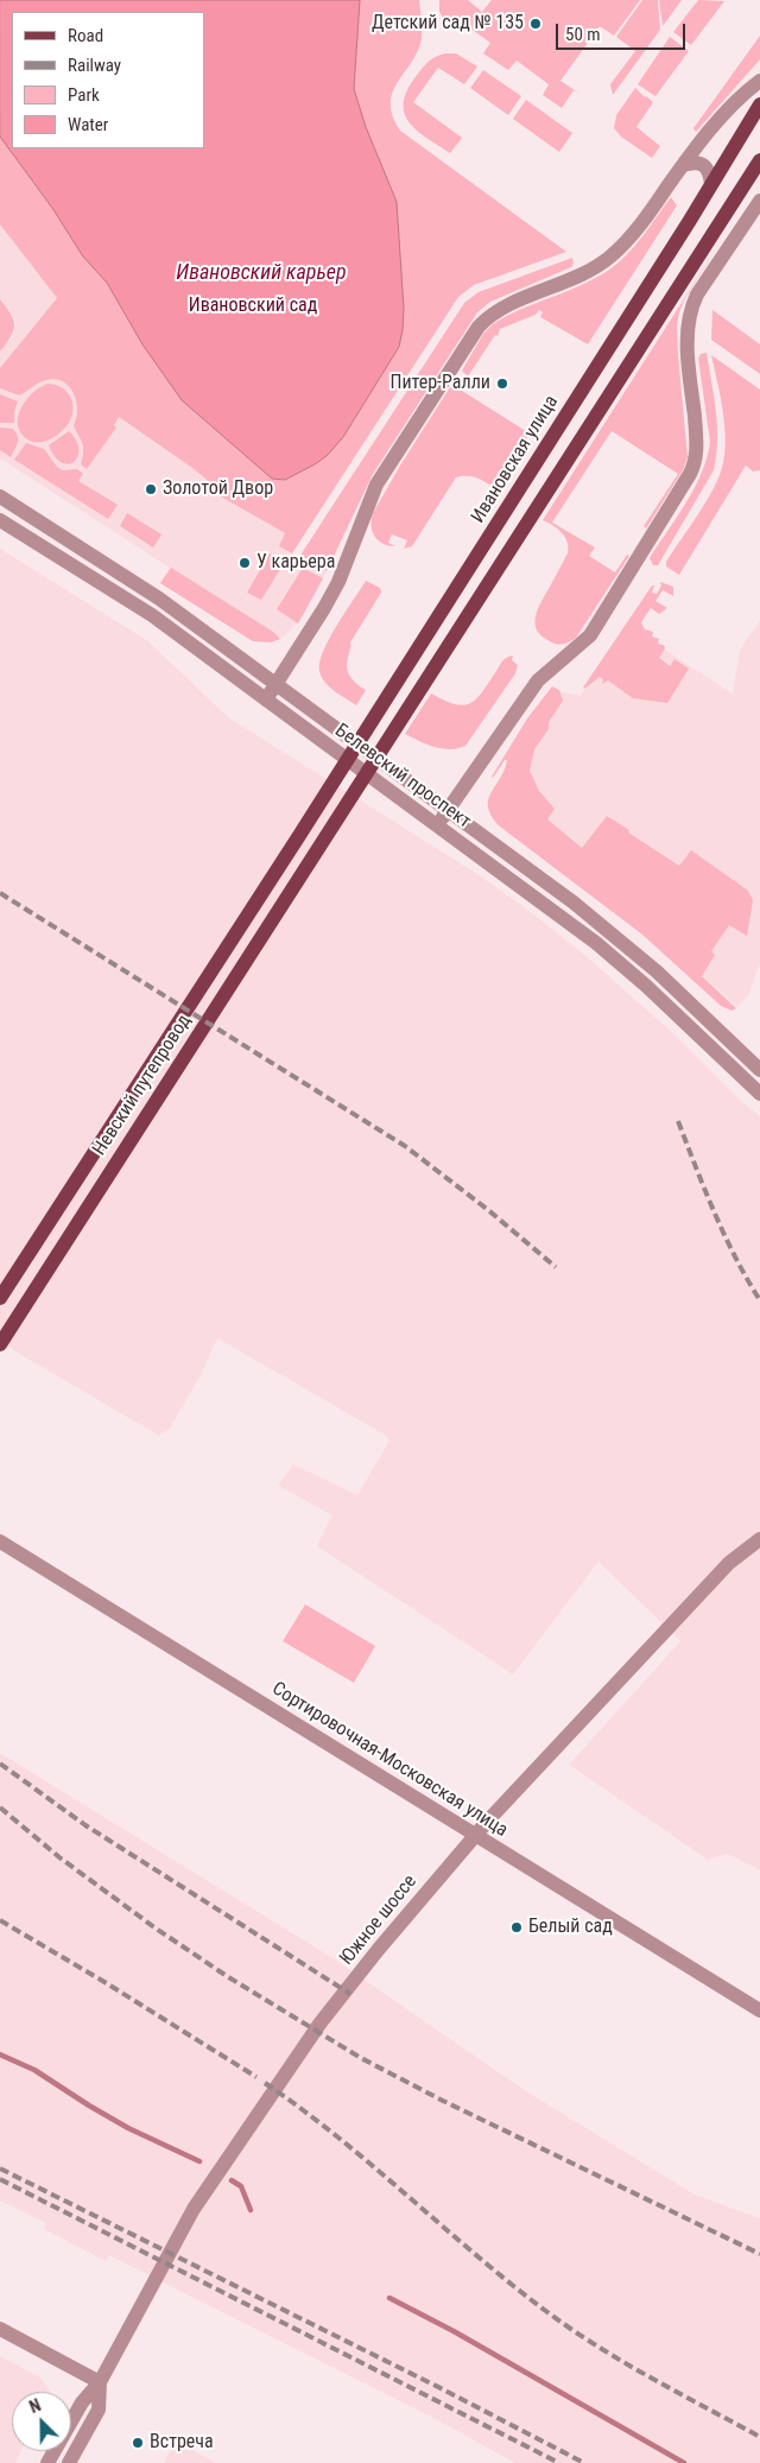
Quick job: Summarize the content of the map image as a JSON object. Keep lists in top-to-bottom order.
{
  "streets": {
    "main road": ["Ивановская улица", "Невский путепровод"],
    "street": ["Белевский проспект", "Сортировочная-Московская улица", "Южное шоссе"]
  },
  "crossings": [
    ["Ивановская улица", "Невский путепровод"],
    ["Сортировочная-Московская улица", "Южное шоссе"]
  ],
  "water": ["Ивановский карьер"],
  "parks": ["Ивановский сад"],
  "places": [
    "Детский сад № 135",
    "Питер-Ралли",
    "Золотой Двор",
    "У карьера",
    "Белый сад",
    "Встреча"
  ],
  "legend": [
    "Road",
    "Railway",
    "Park",
    "Water"
  ],
  "scale_bar": "50 m",
  "north": "top left"
}
